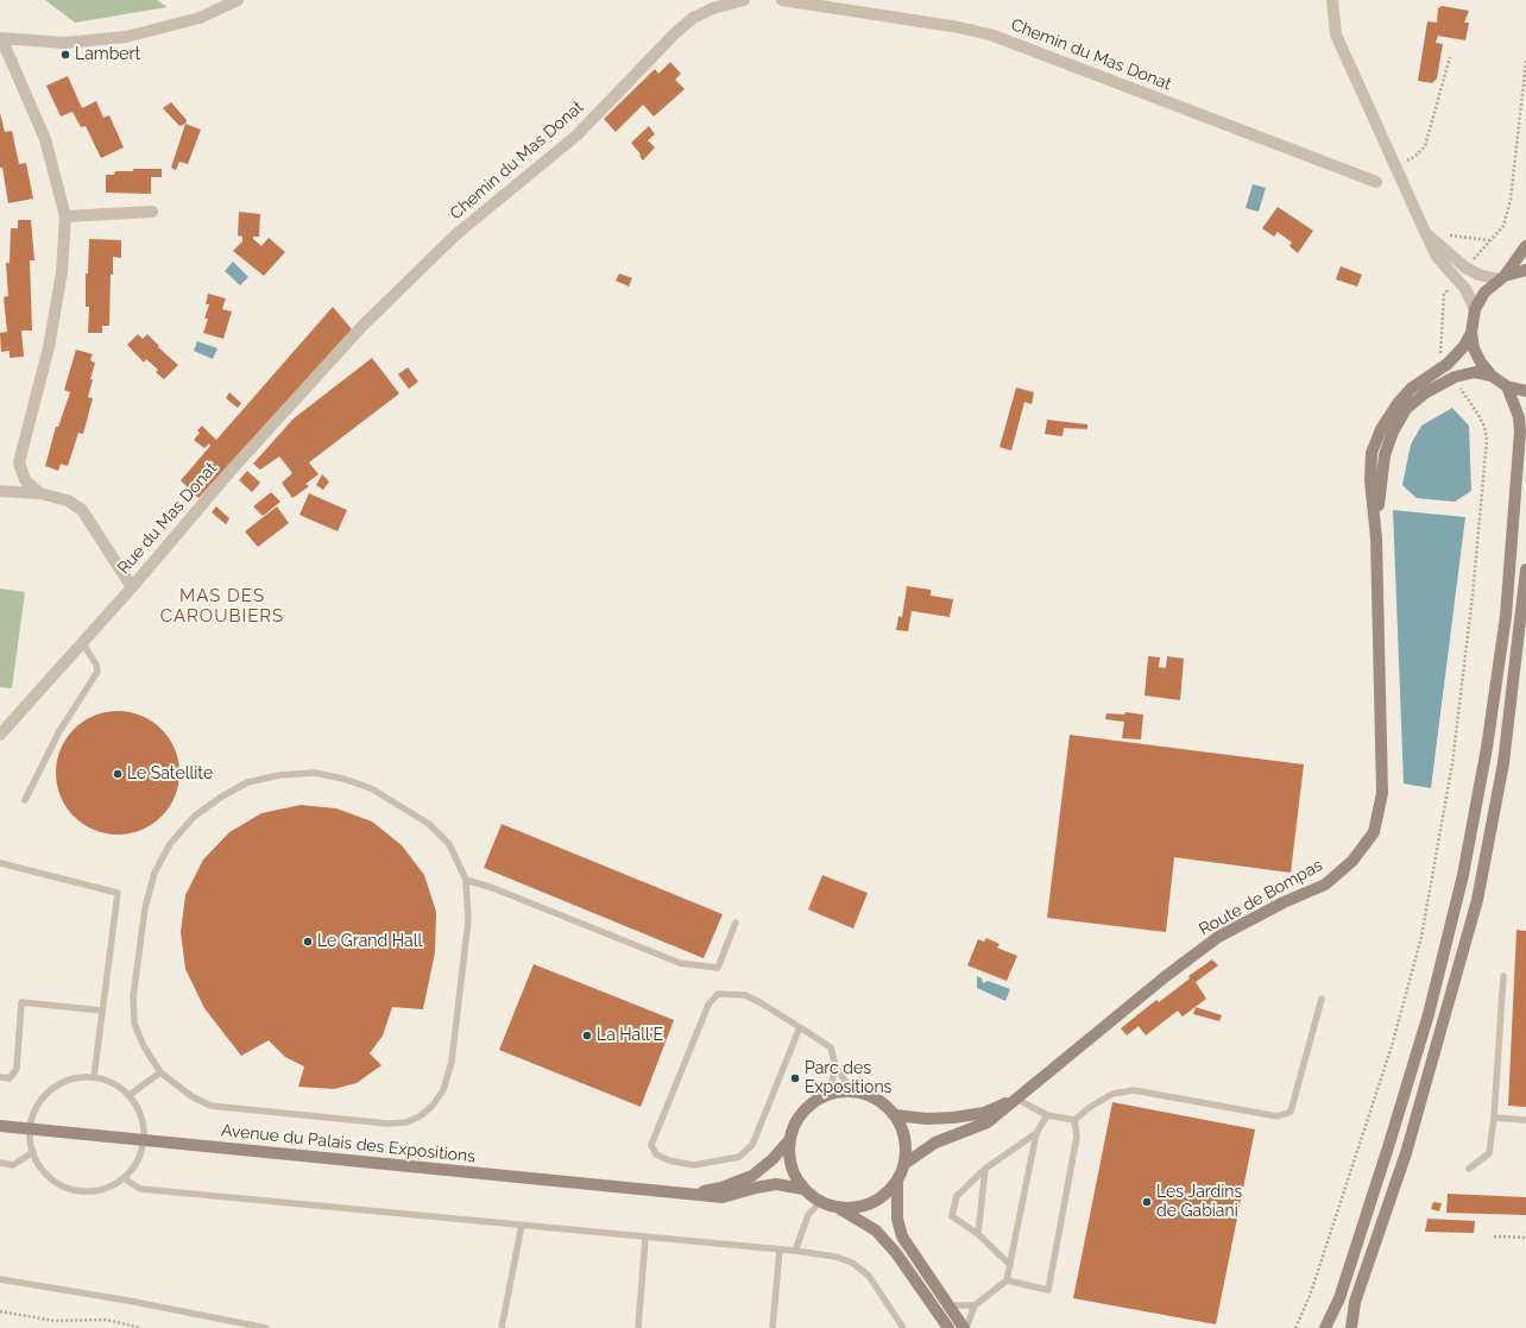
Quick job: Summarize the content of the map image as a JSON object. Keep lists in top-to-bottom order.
{
  "streets": {
    "main road": ["Route de Bompas", "Avenue du Palais des Expositions"],
    "street": ["Chemin du Mas Donat", "Rue du Mas Donat"]
  },
  "crossings": [
    ["Chemin du Mas Donat", "Rue du Mas Donat"],
    ["Route de Bompas", "Avenue du Palais des Expositions"]
  ],
  "districts": ["MAS DES CAROUBIERS"],
  "places": [
    "Lambert",
    "Le Satellite",
    "Le Grand Hall",
    "La Hall'E",
    "Parc des Expositions",
    "Les Jardins de Gabiani"
  ]
}
